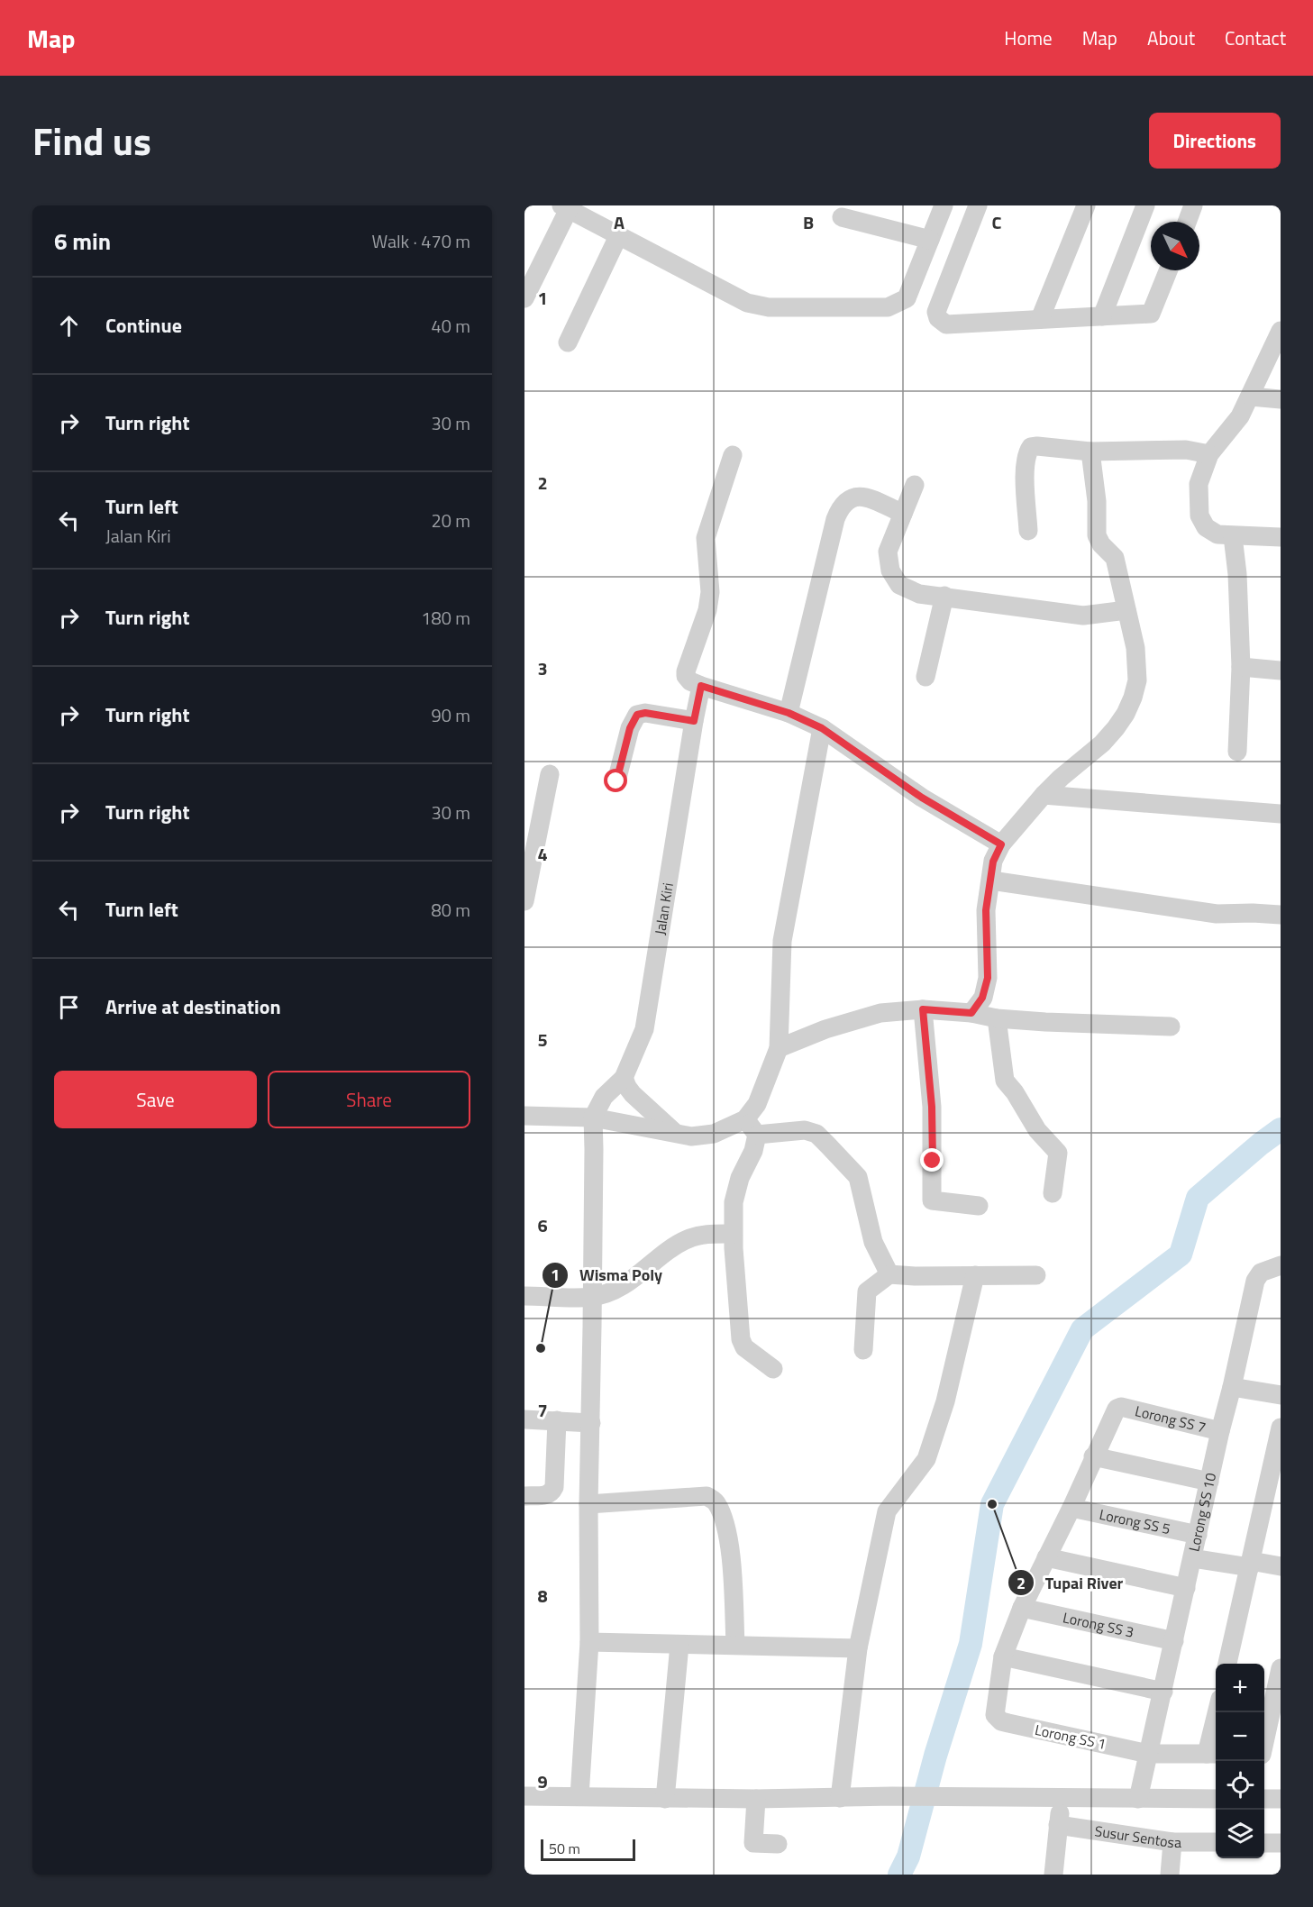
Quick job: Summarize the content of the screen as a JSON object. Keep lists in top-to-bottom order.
{
  "streets": {
    "street": [
      "Jalan Kiri",
      "Lorong SS 7",
      "Lorong SS 10",
      "Lorong SS 5",
      "Lorong SS 3",
      "Lorong SS 1",
      "Susur Sentosa"
    ]
  },
  "crossings": [
    ["Lorong SS 7", "Lorong SS 10"],
    ["Lorong SS 10", "Lorong SS 5"],
    ["Lorong SS 10", "Lorong SS 3"],
    ["Lorong SS 10", "Lorong SS 1"]
  ],
  "places": ["Wisma Poly", "Tupai River"],
  "scale_bar": "50 m",
  "north": "bottom right",
  "page": {
    "header": "Map",
    "nav": [
      "Home",
      "Map",
      "About",
      "Contact"
    ],
    "title": "Find us",
    "buttons": [
      "Directions",
      ["Save", "Share"]
    ],
    "heading": ["6 min", "Walk · 470 m"],
    "list": [
      ["Continue", "40 m"],
      ["Turn right", "30 m"],
      ["Turn left", "Jalan Kiri", "20 m"],
      ["Turn right", "180 m"],
      ["Turn right", "90 m"],
      ["Turn right", "30 m"],
      ["Turn left", "80 m"],
      "Arrive at destination"
    ],
    "map_buttons": ["+", "−"],
    "scale": "50 m"
  },
  "grid": {
    "columns": ["A", "B", "C"],
    "rows": [
      "1",
      "2",
      "3",
      "4",
      "5",
      "6",
      "7",
      "8",
      "9"
    ]
  }
}
